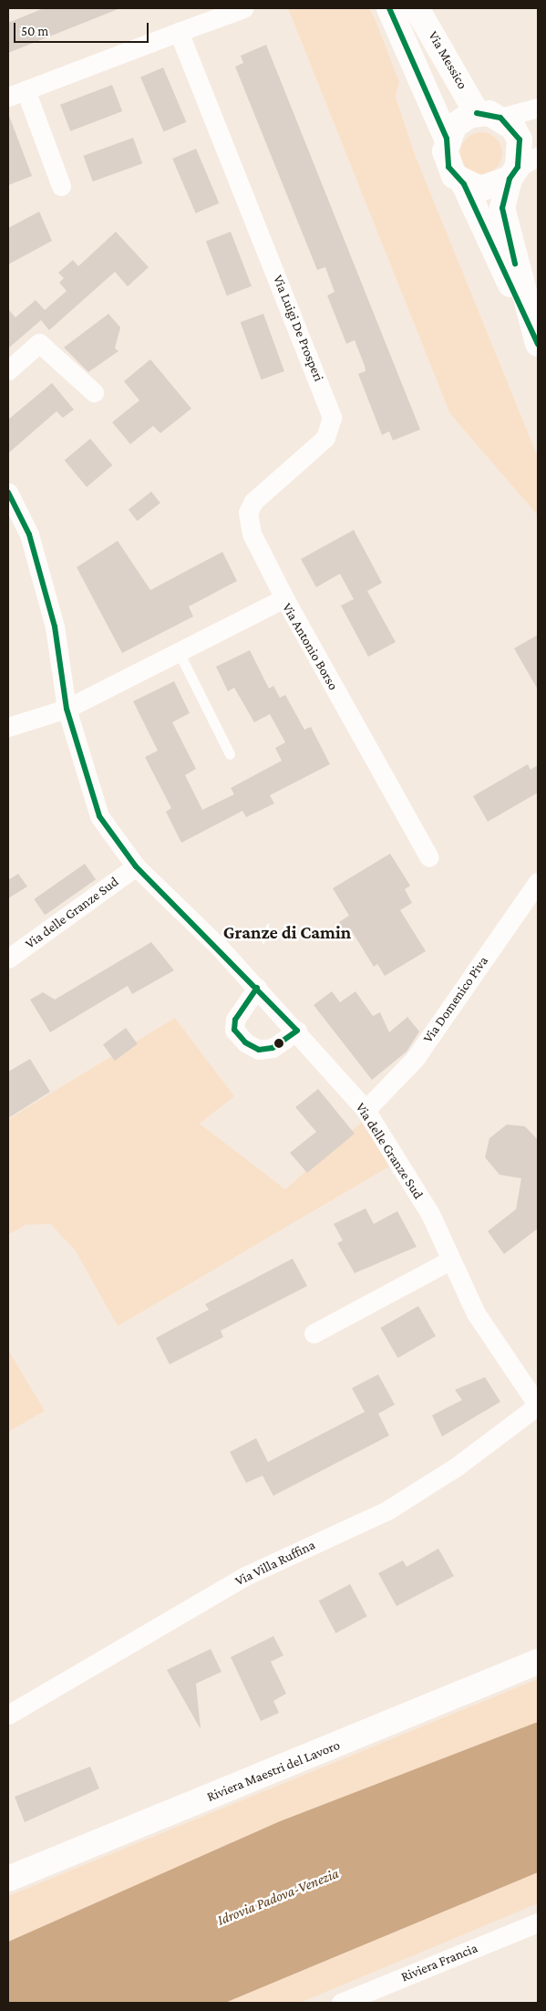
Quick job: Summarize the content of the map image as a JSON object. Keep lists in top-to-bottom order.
{
  "streets": {
    "street": [
      "Via Messico",
      "Via Luigi De Prosperi",
      "Via Antonio Borso",
      "Via delle Granze Sud",
      "Via Domenico Piva",
      "Via Villa Ruffina",
      "Riviera Maestri del Lavoro",
      "Riviera Francia"
    ]
  },
  "crossings": [
    ["Via Luigi De Prosperi", "Via Antonio Borso"],
    ["Via Antonio Borso", "Via delle Granze Sud"],
    ["Via delle Granze Sud", "Via Domenico Piva"],
    ["Via delle Granze Sud", "Via Villa Ruffina"]
  ],
  "districts": ["Granze di Camin"],
  "water": ["Idrovia Padova-Venezia"],
  "scale_bar": "50 m"
}
